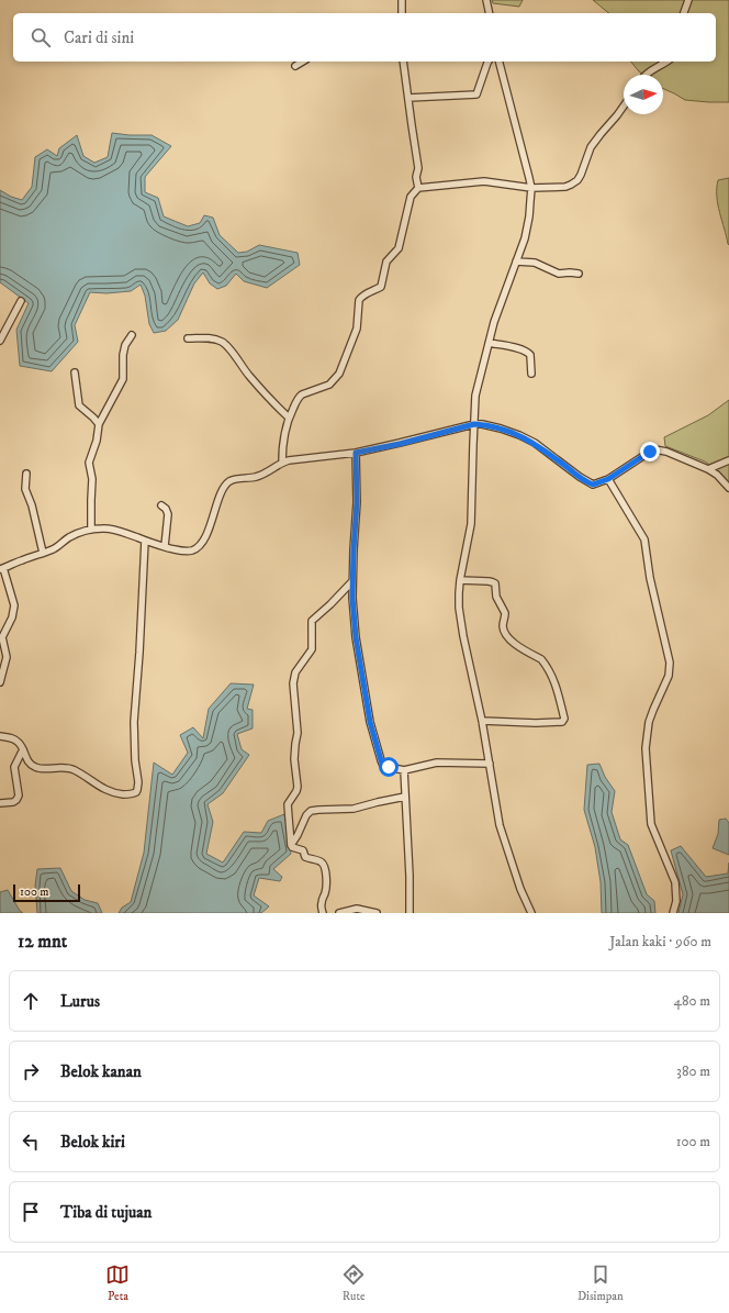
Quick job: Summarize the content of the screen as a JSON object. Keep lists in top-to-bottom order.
{
  "scale_bar": "100 m",
  "north": "right",
  "page": {
    "search": "Cari di sini",
    "scale": "100 m",
    "heading": ["12 mnt", "Jalan kaki · 960 m"],
    "list": [
      ["Lurus", "480 m"],
      ["Belok kanan", "380 m"],
      ["Belok kiri", "100 m"],
      "Tiba di tujuan"
    ],
    "nav": ["Peta", "Rute", "Disimpan"]
  }
}
